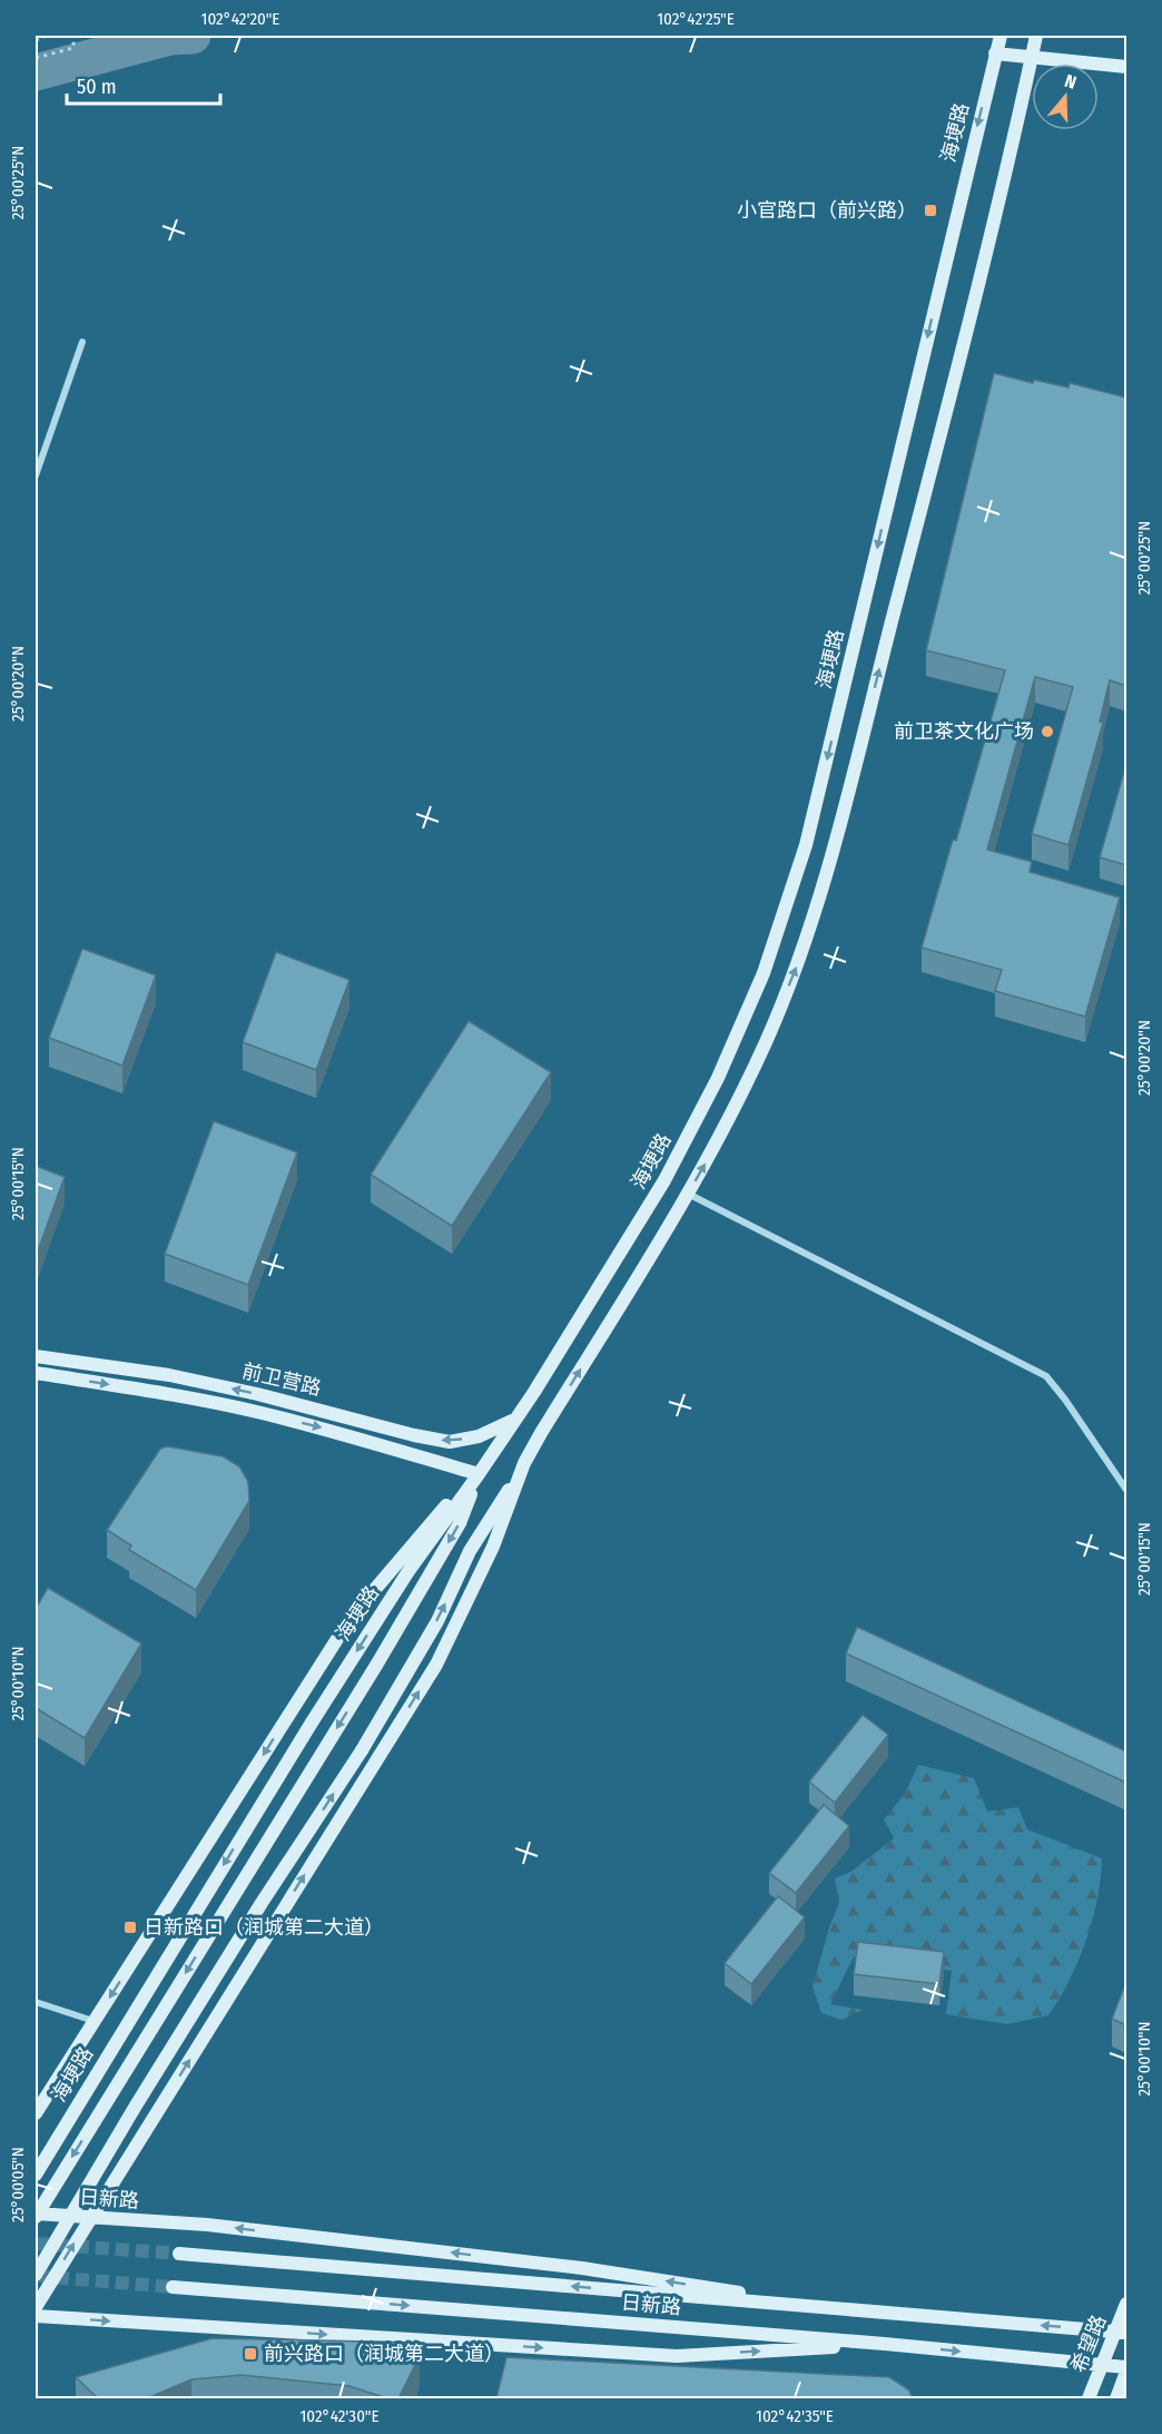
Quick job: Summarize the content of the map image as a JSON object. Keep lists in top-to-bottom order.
{
  "streets": {
    "main road": [
      "海埂路",
      "前卫营路",
      "日新路",
      "希望路"
    ]
  },
  "crossings": [
    ["海埂路", "前卫营路"],
    ["日新路", "希望路"]
  ],
  "places": {
    "transit": ["小官路口（前兴路）", "日新路口（润城第二大道）", "前兴路口（润城第二大道）"],
    "other": ["前卫茶文化广场"]
  },
  "scale_bar": "50 m",
  "north": "top",
  "coordinates": [
    "102°42'20\"E",
    "102°42'25\"E",
    "25°00'25\"N",
    "25°00'20\"N",
    "25°00'15\"N",
    "25°00'10\"N",
    "25°00'05\"N",
    "102°42'30\"E",
    "102°42'35\"E"
  ]
}
